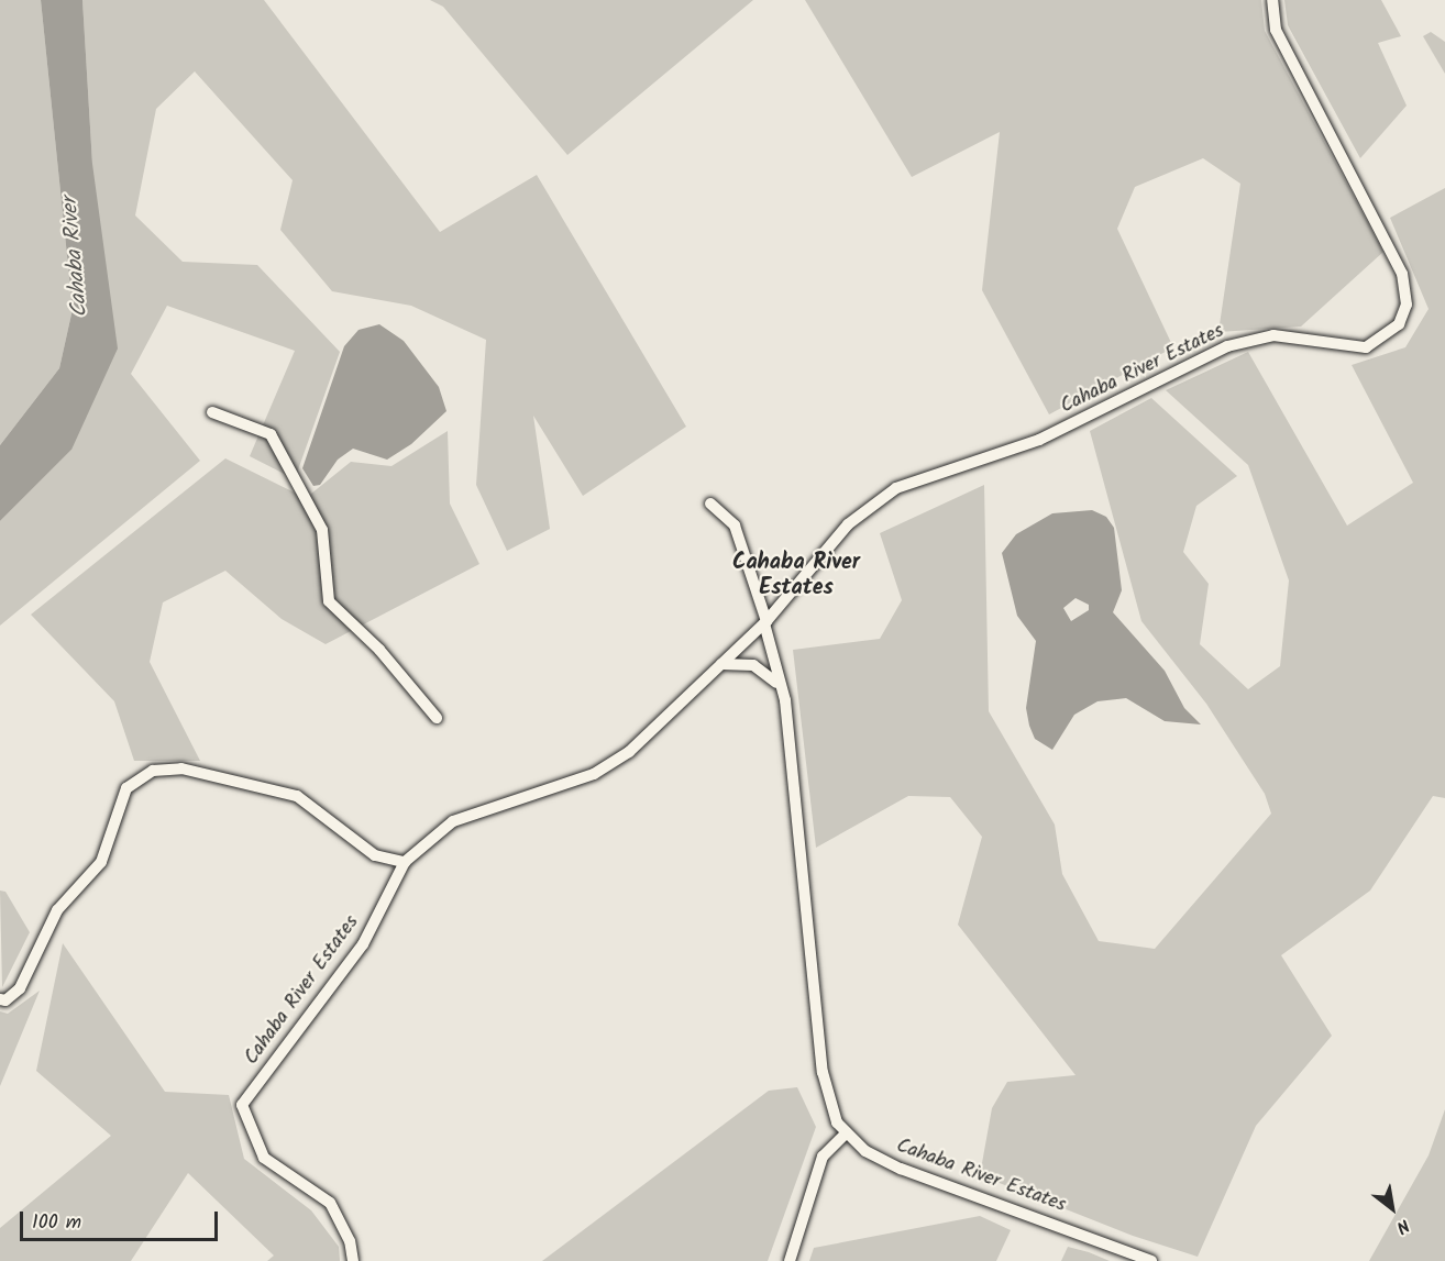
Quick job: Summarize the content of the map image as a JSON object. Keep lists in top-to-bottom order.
{
  "streets": {
    "street": ["Cahaba River Estates"]
  },
  "districts": ["Cahaba River Estates"],
  "water": ["Cahaba River"],
  "scale_bar": "100 m",
  "north": "bottom right"
}
